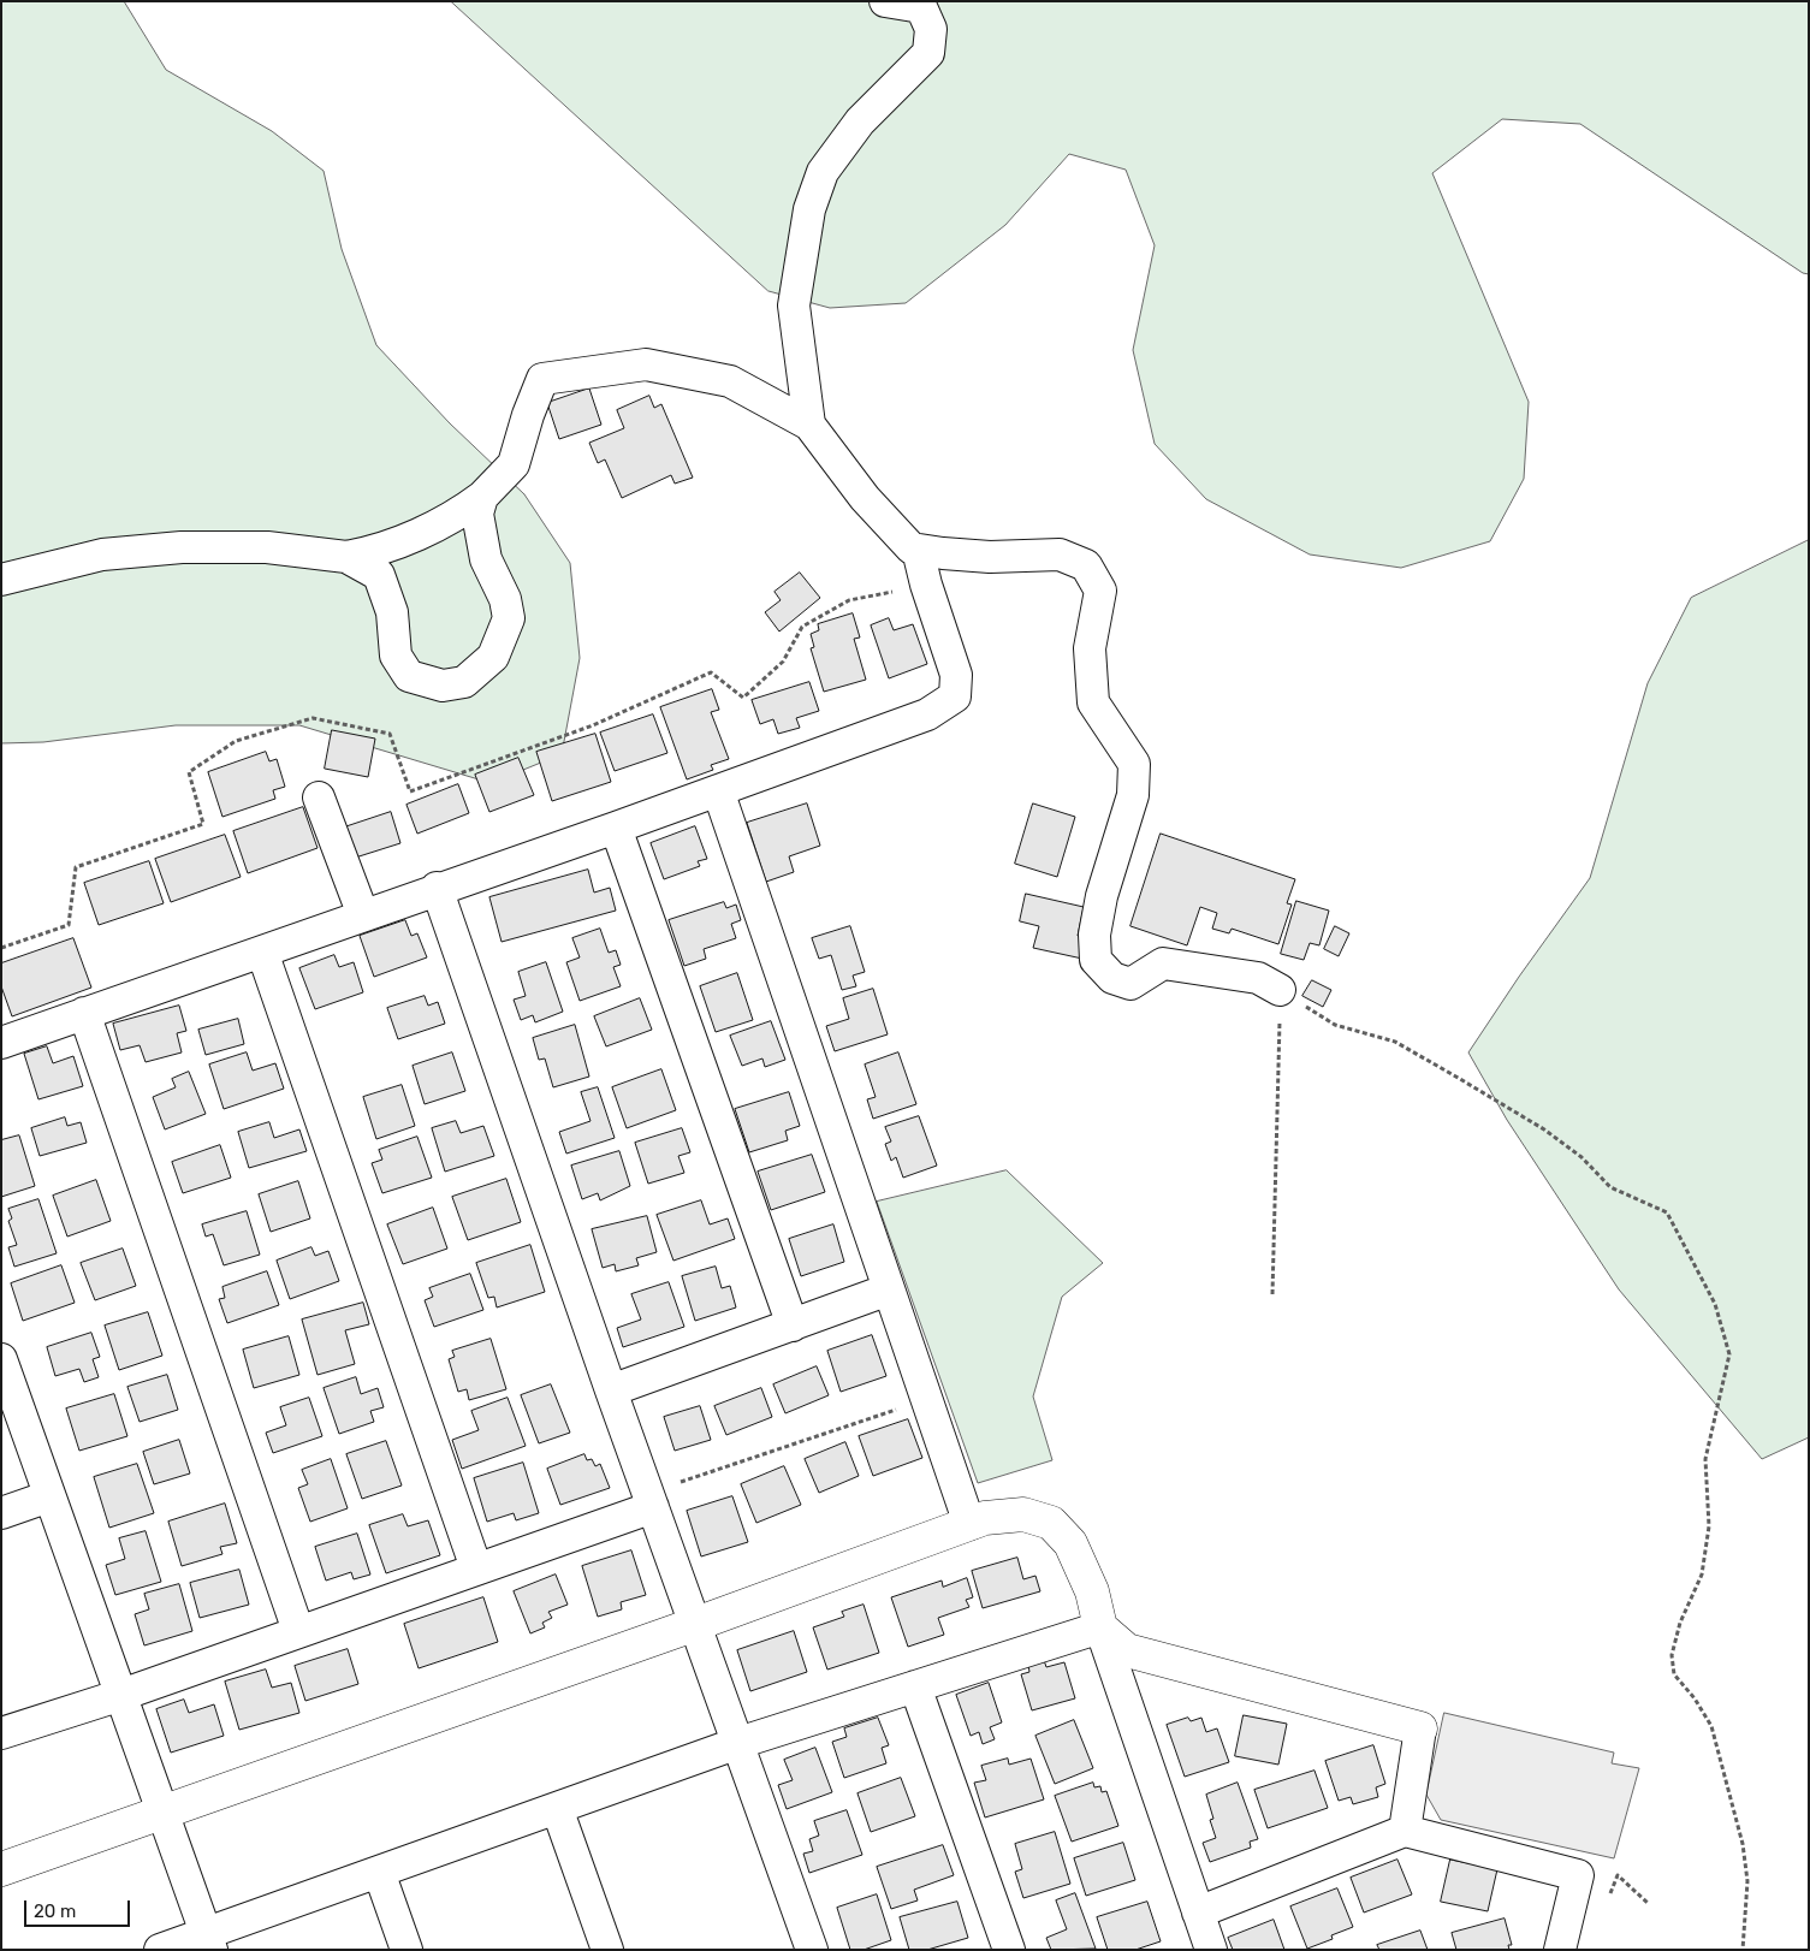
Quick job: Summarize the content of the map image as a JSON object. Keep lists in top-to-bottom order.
{
  "scale_bar": "20 m"
}
